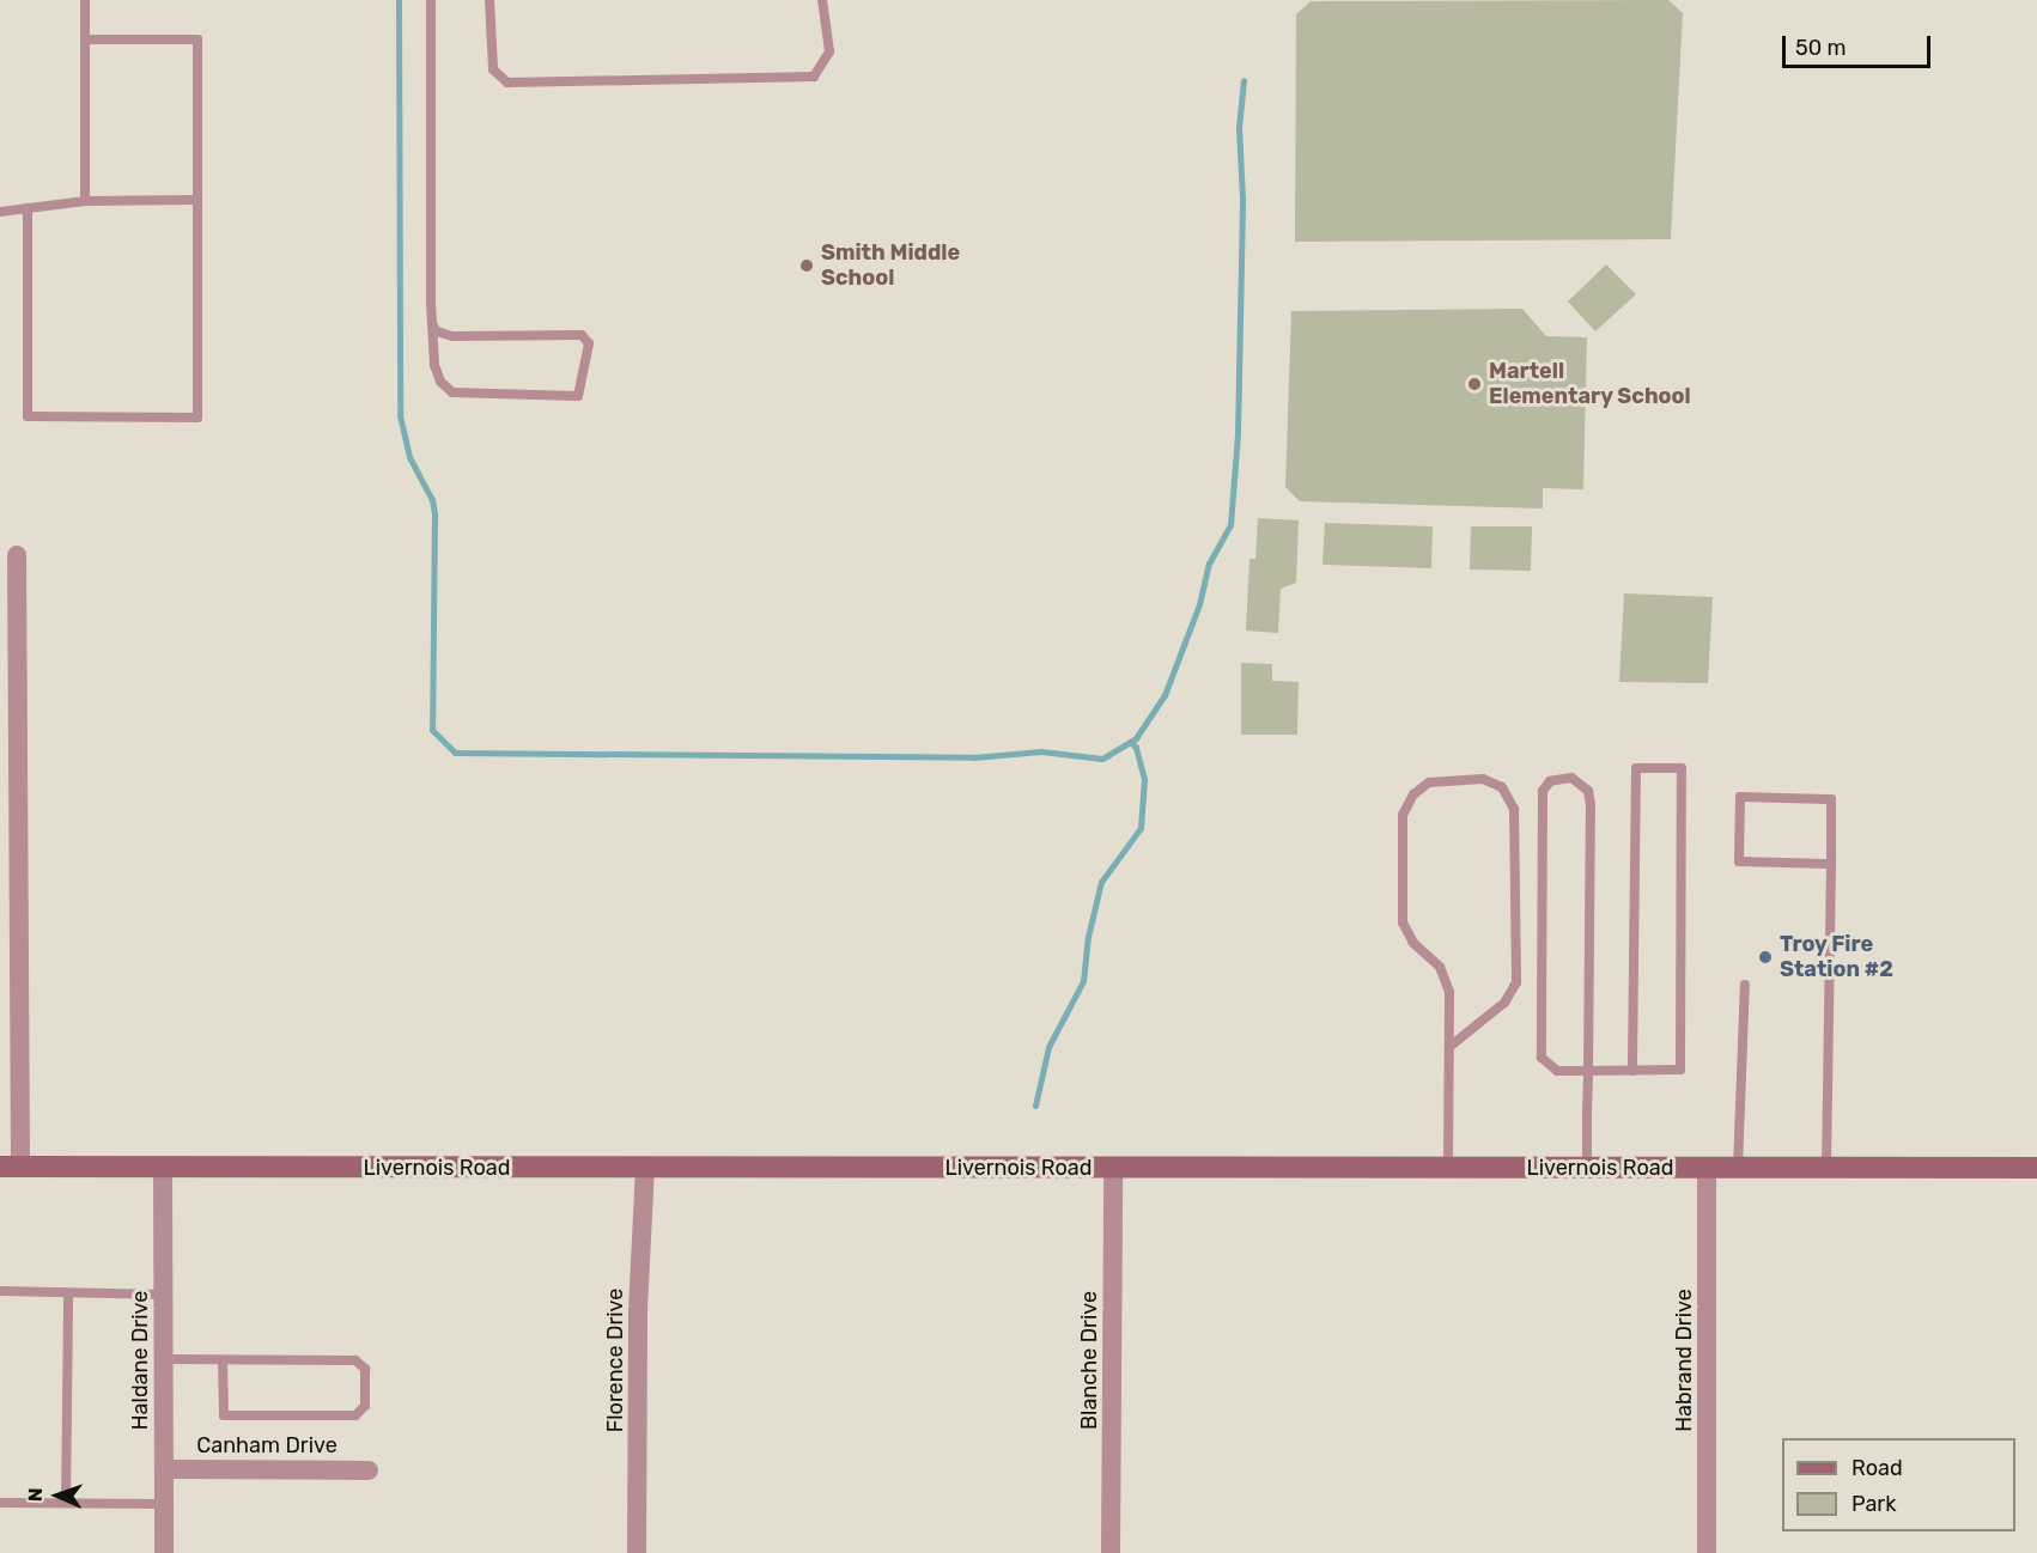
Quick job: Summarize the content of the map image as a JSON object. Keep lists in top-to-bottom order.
{
  "streets": {
    "main road": ["Livernois Road"],
    "street": [
      "Haldane Drive",
      "Florence Drive",
      "Blanche Drive",
      "Habrand Drive",
      "Canham Drive"
    ]
  },
  "crossings": [
    ["Livernois Road", "Haldane Drive"],
    ["Livernois Road", "Florence Drive"],
    ["Livernois Road", "Blanche Drive"],
    ["Livernois Road", "Habrand Drive"],
    ["Haldane Drive", "Canham Drive"]
  ],
  "places": ["Smith Middle School", "Martell Elementary School", "Troy Fire Station #2"],
  "legend": ["Road", "Park"],
  "scale_bar": "50 m",
  "north": "left"
}
